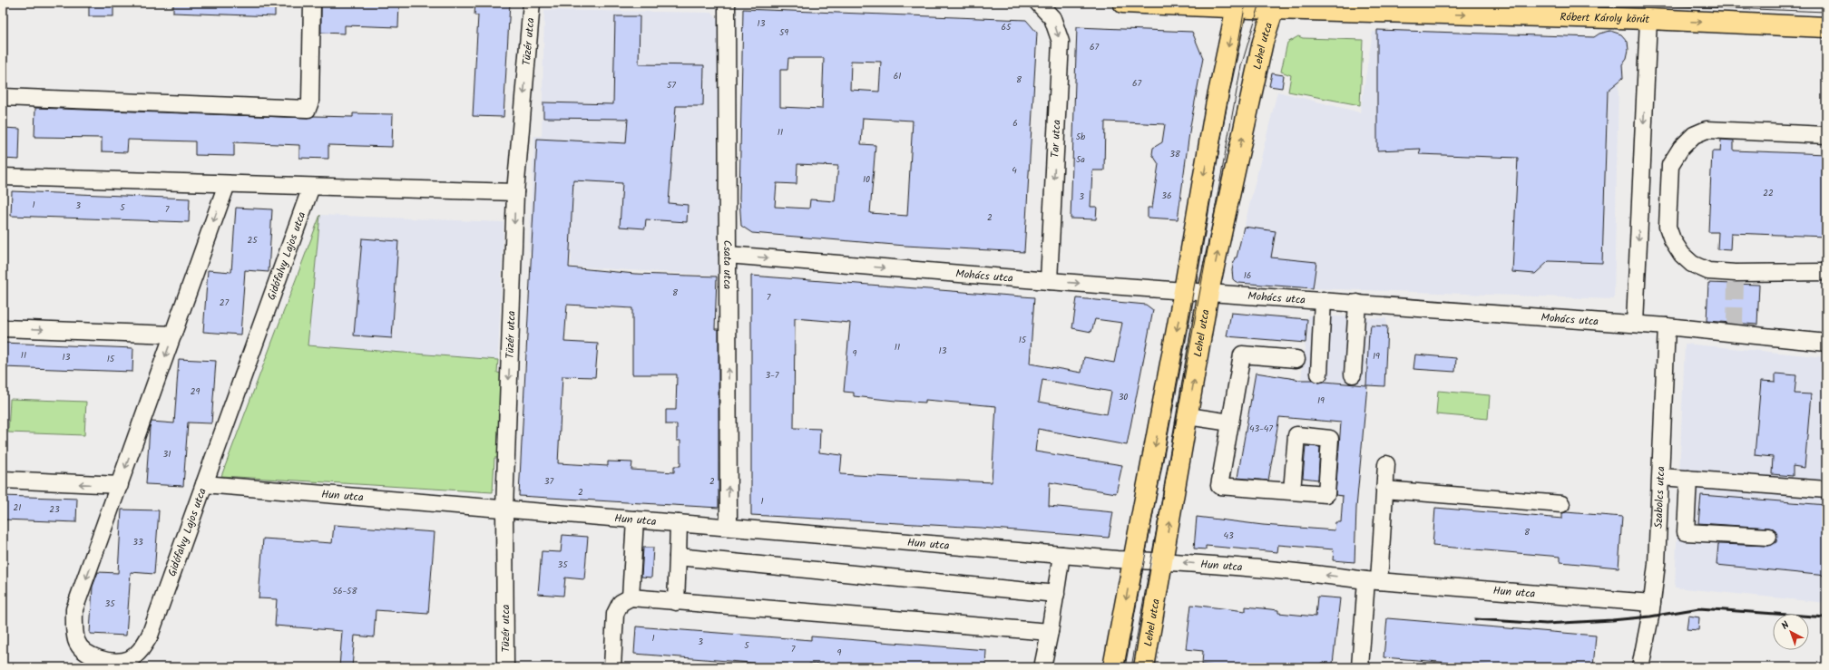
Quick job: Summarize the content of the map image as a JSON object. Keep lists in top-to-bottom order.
{
  "streets": {
    "main road": ["Róbert Károly körút", "Lehel utca"],
    "street": [
      "Tüzér utca",
      "Tar utca",
      "Gidófalvy Lajos utca",
      "Csata utca",
      "Mohács utca",
      "Hun utca",
      "Szabolcs utca"
    ]
  },
  "crossings": [
    ["Róbert Károly körút", "Lehel utca"],
    ["Tüzér utca", "Hun utca"],
    ["Lehel utca", "Mohács utca"],
    ["Lehel utca", "Hun utca"],
    ["Tar utca", "Mohács utca"],
    ["Gidófalvy Lajos utca", "Hun utca"],
    ["Csata utca", "Mohács utca"],
    ["Csata utca", "Hun utca"],
    ["Mohács utca", "Szabolcs utca"],
    ["Hun utca", "Szabolcs utca"]
  ],
  "one_way": [
    "Róbert Károly körút",
    "Tüzér utca",
    "Tar utca",
    "Csata utca",
    "Mohács utca"
  ],
  "house_numbers": [
    "13",
    "65",
    "59",
    "67",
    "61",
    "8",
    "67",
    "57",
    "6",
    "11",
    "5b",
    "38",
    "5a",
    "4",
    "10",
    "22",
    "36",
    "3",
    "1",
    "3",
    "5",
    "7",
    "2",
    "25",
    "16",
    "8",
    "7",
    "27",
    "15",
    "11",
    "13",
    "9",
    "11",
    "19",
    "13",
    "15",
    "3-7",
    "29",
    "30",
    "19",
    "43-47",
    "31",
    "37",
    "2",
    "2",
    "1",
    "21",
    "23",
    "8",
    "43",
    "33",
    "35",
    "56-58",
    "35",
    "1",
    "3",
    "5",
    "7",
    "9"
  ],
  "north": "top left"
}
